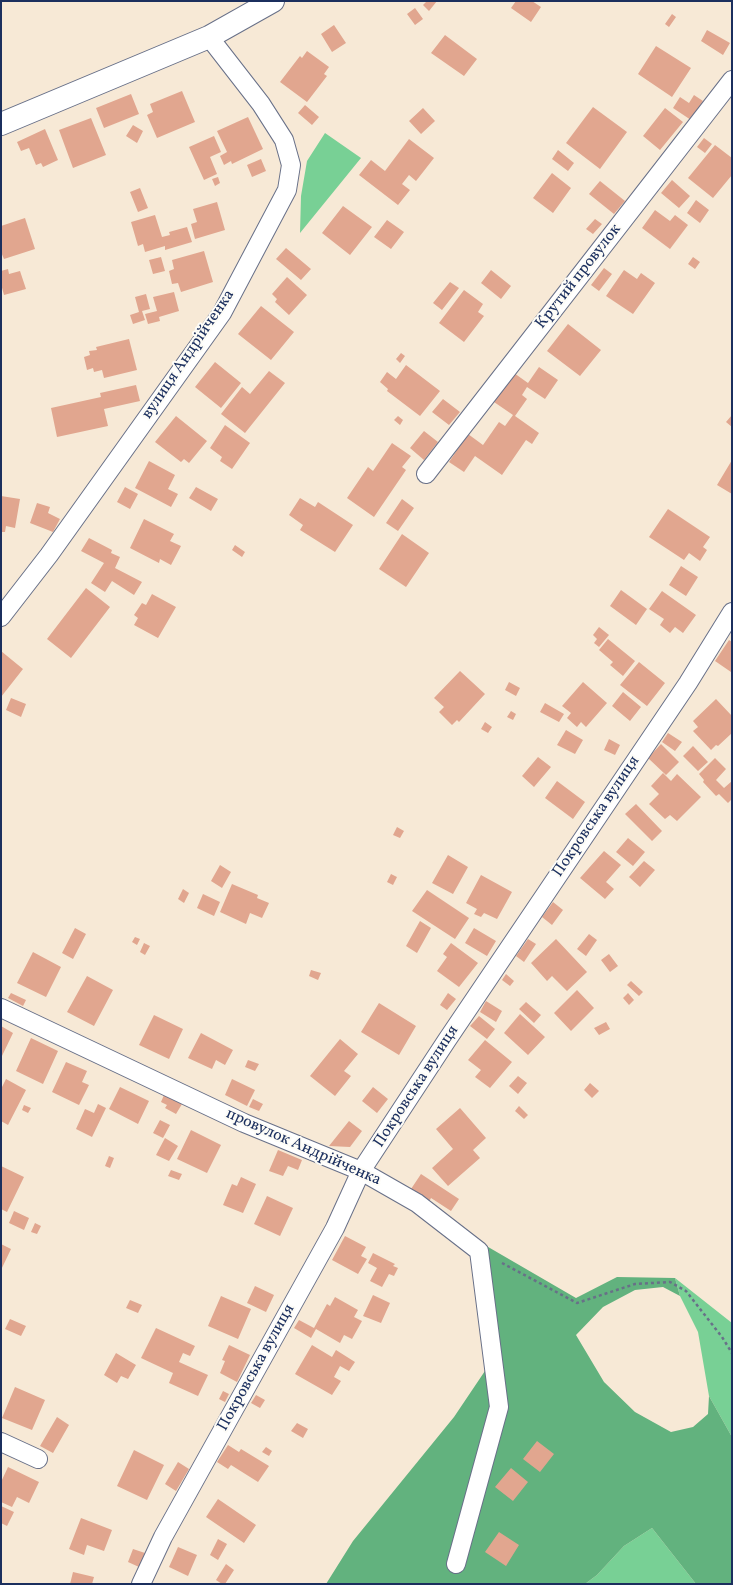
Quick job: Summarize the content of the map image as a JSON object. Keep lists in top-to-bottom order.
{
  "streets": {
    "street": [
      "Крутий провулок",
      "вулиця Андрійченка",
      "Покровська вулиця",
      "провулок Андрійченка"
    ]
  },
  "crossings": [
    ["Покровська вулиця", "провулок Андрійченка"]
  ]
}
